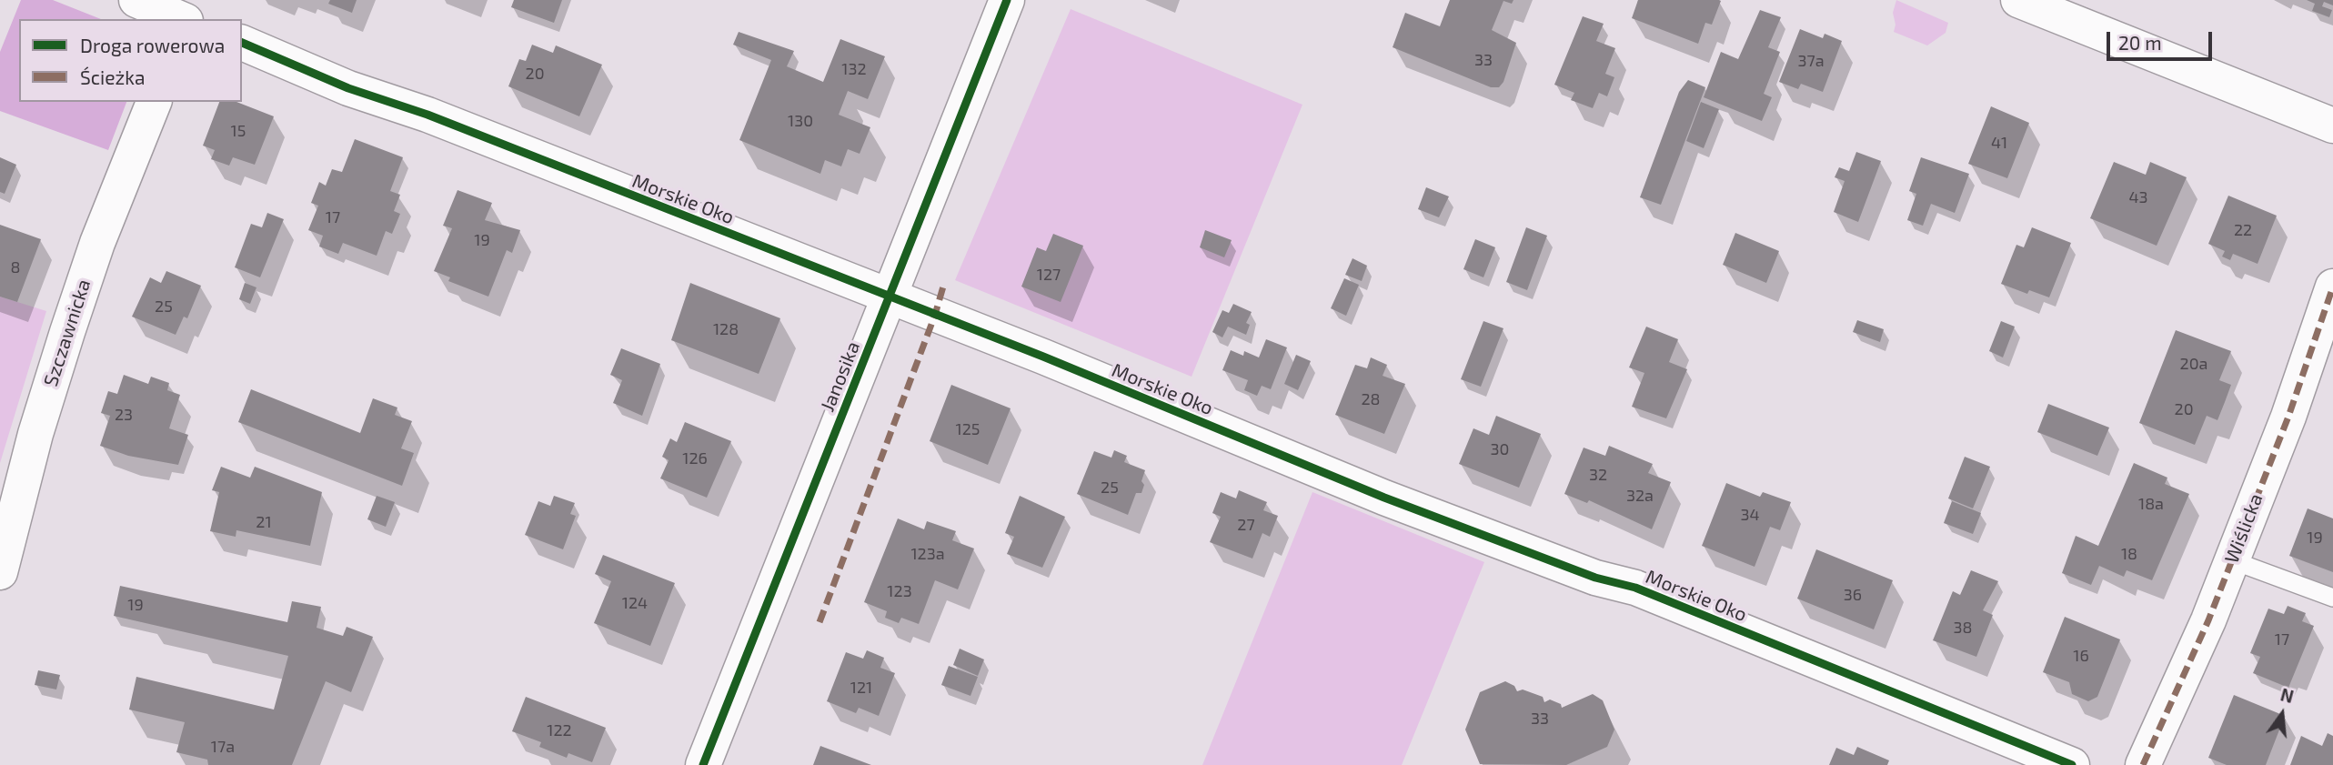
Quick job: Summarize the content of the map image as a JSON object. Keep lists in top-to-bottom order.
{
  "streets": {
    "street": [
      "Morskie Oko",
      "Szczawnicka",
      "Janosika",
      "Wiślicka"
    ]
  },
  "crossings": [
    ["Morskie Oko", "Janosika"]
  ],
  "house_numbers": [
    "33",
    "37a",
    "132",
    "20",
    "130",
    "15",
    "41",
    "43",
    "17",
    "22",
    "19",
    "8",
    "127",
    "25",
    "128",
    "20a",
    "28",
    "20",
    "23",
    "125",
    "30",
    "126",
    "32",
    "25",
    "32a",
    "18a",
    "34",
    "21",
    "27",
    "19",
    "123a",
    "18",
    "123",
    "36",
    "124",
    "19",
    "38",
    "17",
    "16",
    "121",
    "33",
    "122",
    "17a"
  ],
  "legend": ["Droga rowerowa", "Ścieżka"],
  "scale_bar": "20 m",
  "north": "top"
}
